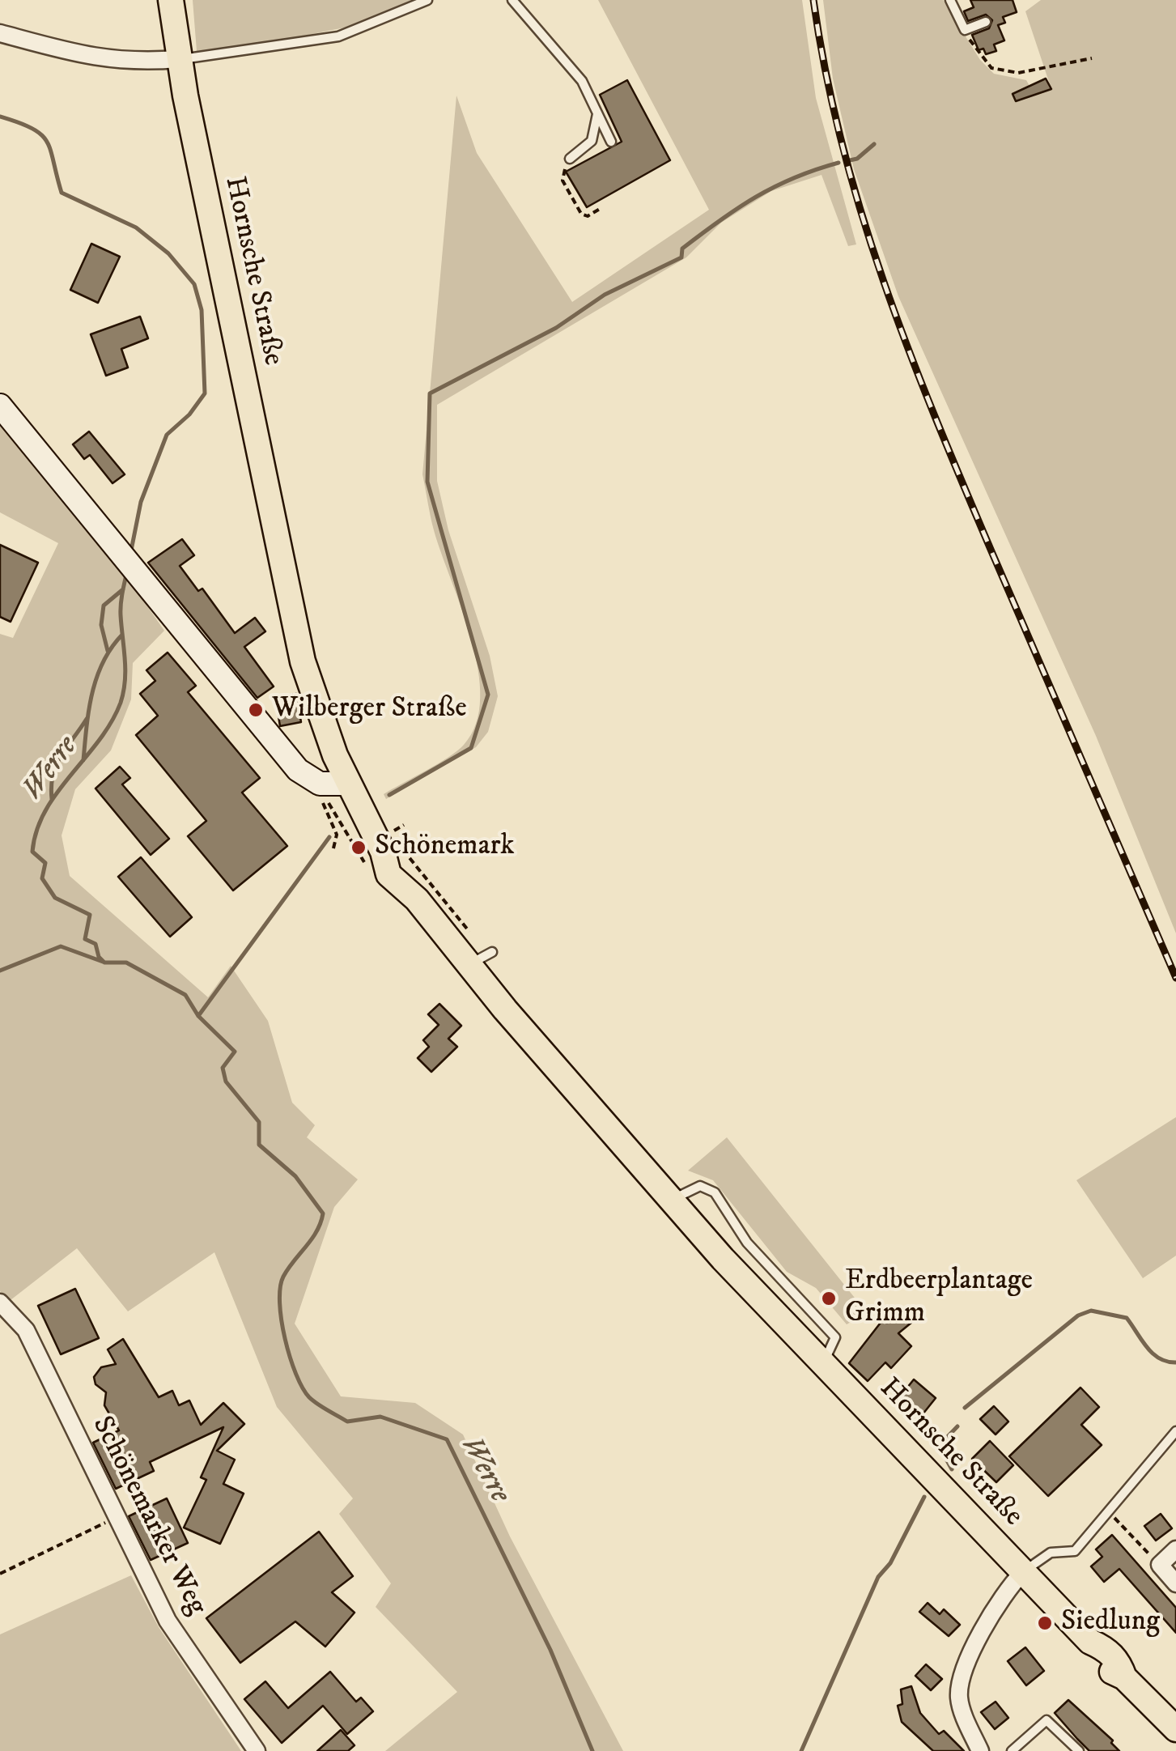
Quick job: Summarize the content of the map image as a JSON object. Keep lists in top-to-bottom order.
{
  "streets": {
    "main road": ["Hornsche Straße"],
    "street": ["Schönemarker Weg"]
  },
  "water": ["Werre"],
  "places": [
    "Wilberger Straße",
    "Schönemark",
    "Erdbeerplantage Grimm",
    "Siedlung"
  ]
}
